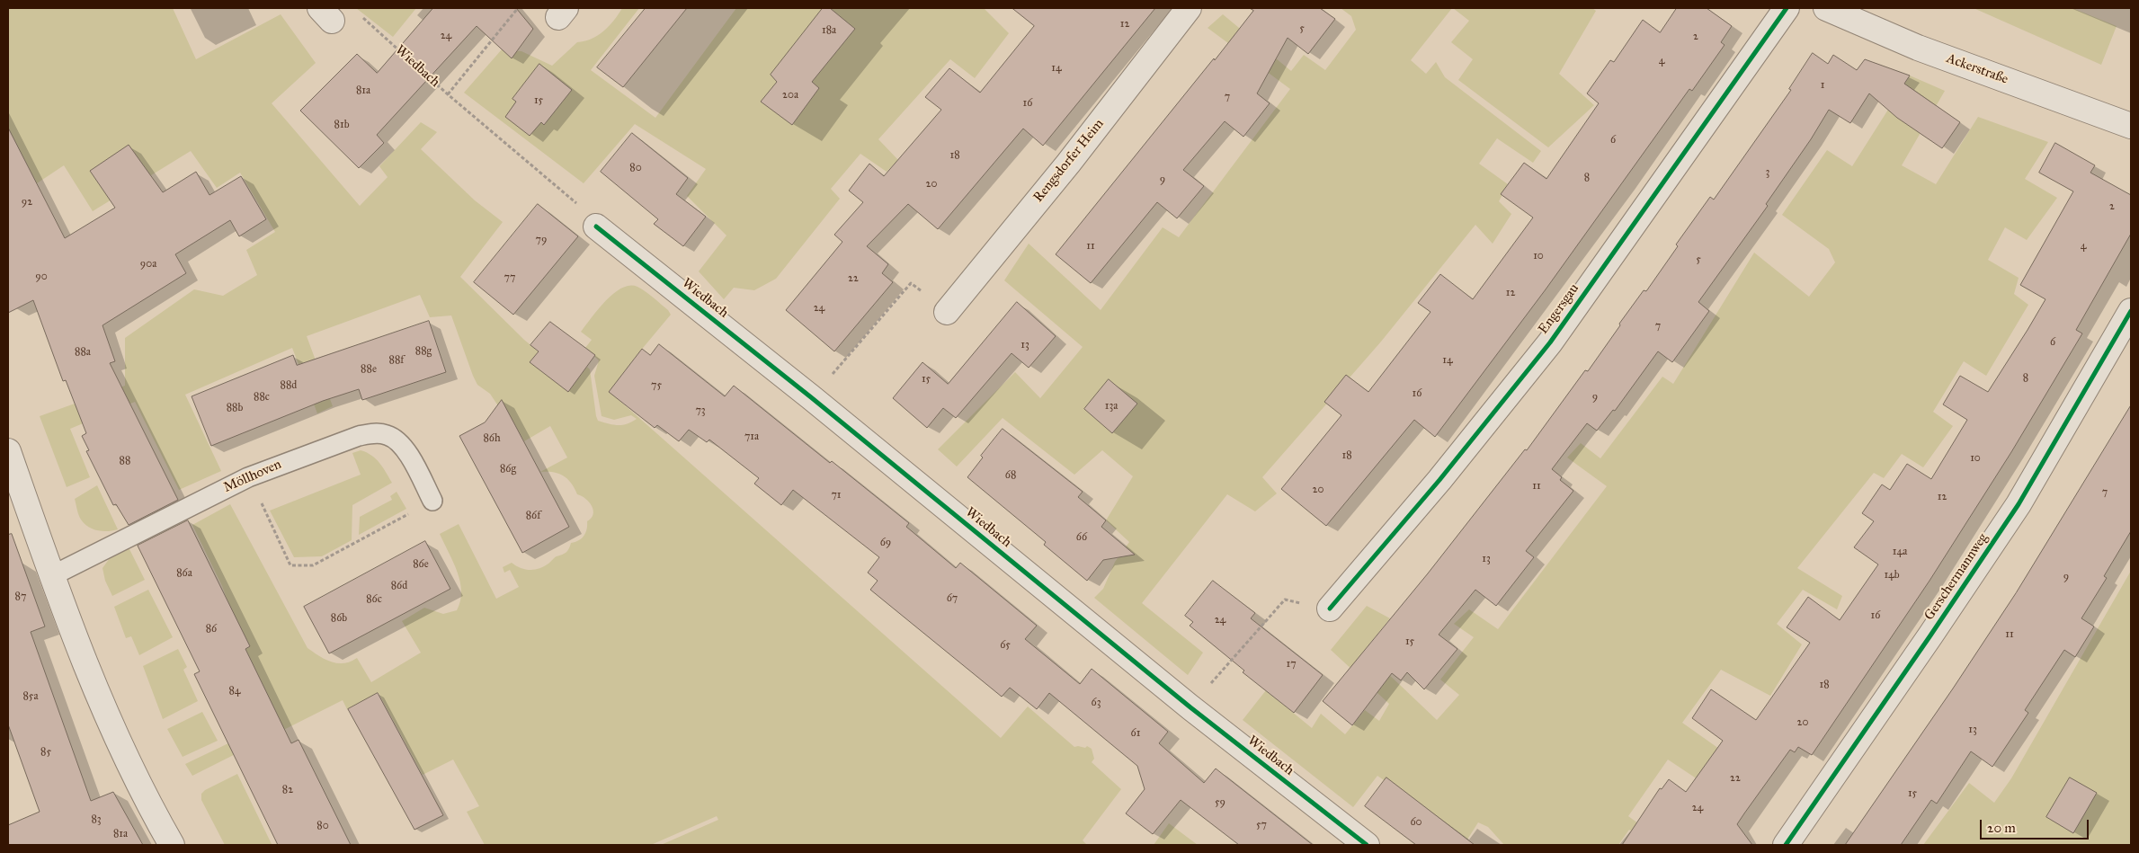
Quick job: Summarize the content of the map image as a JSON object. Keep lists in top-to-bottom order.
{
  "streets": {
    "street": [
      "Wiedbach",
      "Ackerstraße",
      "Rengsdorfer Heim",
      "Engersgau",
      "Gerschermannweg"
    ],
    "lane": ["Möllhoven"]
  },
  "house_numbers": [
    "12",
    "5",
    "18a",
    "24",
    "2",
    "4",
    "14",
    "1",
    "81a",
    "20a",
    "7",
    "15",
    "16",
    "81b",
    "6",
    "18",
    "80",
    "3",
    "8",
    "9",
    "20",
    "92",
    "2",
    "79",
    "11",
    "4",
    "10",
    "5",
    "90a",
    "90",
    "77",
    "22",
    "12",
    "24",
    "7",
    "6",
    "13",
    "88g",
    "88a",
    "88f",
    "14",
    "88e",
    "8",
    "15",
    "88d",
    "75",
    "16",
    "88c",
    "9",
    "13a",
    "88b",
    "73",
    "71a",
    "86h",
    "18",
    "10",
    "88",
    "86g",
    "68",
    "11",
    "20",
    "7",
    "71",
    "12",
    "86f",
    "66",
    "69",
    "14a",
    "13",
    "86e",
    "86a",
    "14b",
    "9",
    "86d",
    "87",
    "67",
    "86c",
    "16",
    "86b",
    "24",
    "86",
    "11",
    "15",
    "65",
    "17",
    "18",
    "84",
    "85a",
    "63",
    "20",
    "13",
    "61",
    "85",
    "22",
    "82",
    "15",
    "59",
    "24",
    "83",
    "60",
    "57",
    "80",
    "81a"
  ],
  "scale_bar": "20 m"
}
